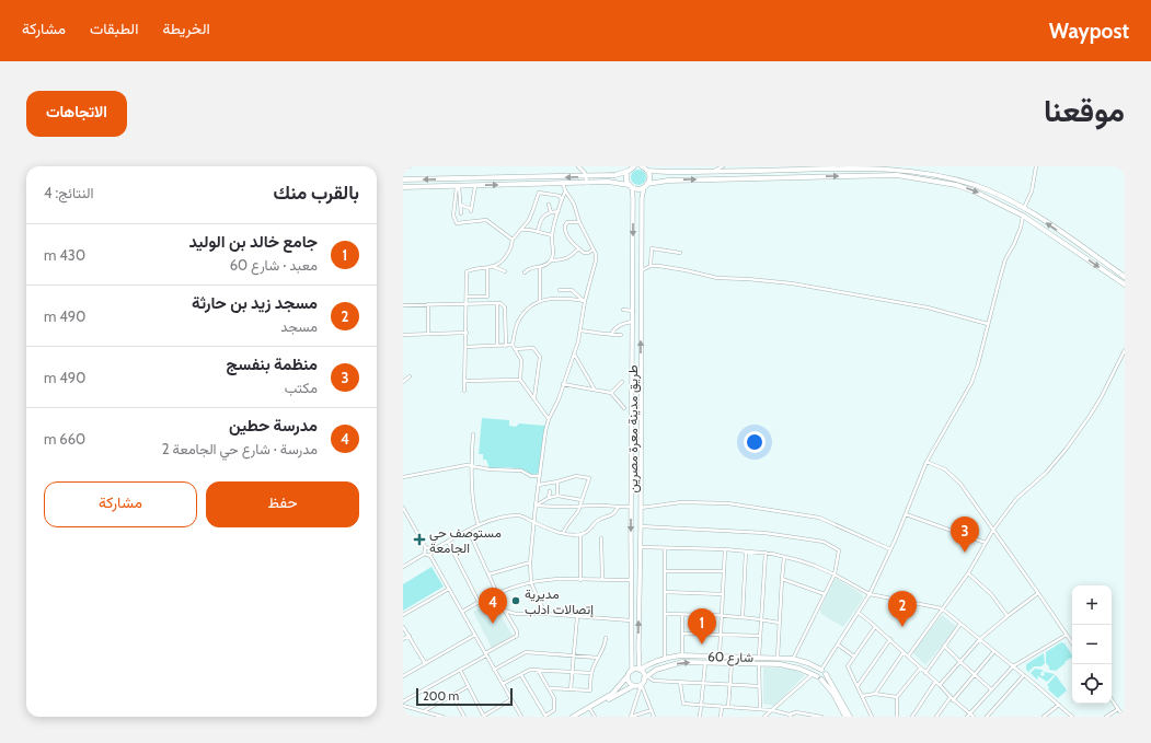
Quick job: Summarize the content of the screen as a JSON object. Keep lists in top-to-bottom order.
{
  "streets": {
    "main road": ["طريق مدينة معرة مصرين", "شارع 60"]
  },
  "crossings": [
    ["طريق مدينة معرة مصرين", "شارع 60"]
  ],
  "places": {
    "health": ["مستوصف حي الجامعة"],
    "other": ["مديرية إتصالات ادلب"]
  },
  "scale_bar": "200 m",
  "page": {
    "header": "Waypost",
    "nav": ["الخريطة", "الطبقات", "مشاركة"],
    "title": "موقعنا",
    "buttons": [
      "الاتجاهات",
      ["حفظ", "مشاركة"]
    ],
    "heading": ["بالقرب منك", "النتائج: 4"],
    "list": [
      {
        "mark": "1",
        "name": "جامع خالد بن الوليد",
        "note": "معبد · شارع 60",
        "value": "430 m"
      },
      {
        "mark": "2",
        "name": "مسجد زيد بن حارثة",
        "note": "مسجد",
        "value": "490 m"
      },
      {
        "mark": "3",
        "name": "منظمة بنفسج",
        "note": "مكتب",
        "value": "490 m"
      },
      {
        "mark": "4",
        "name": "مدرسة حطين",
        "note": "مدرسة · شارع حي الجامعة 2",
        "value": "660 m"
      }
    ],
    "pins": [
      "3",
      "4",
      "2",
      "1"
    ],
    "map_buttons": ["+", "−"],
    "scale": "200 m"
  }
}
